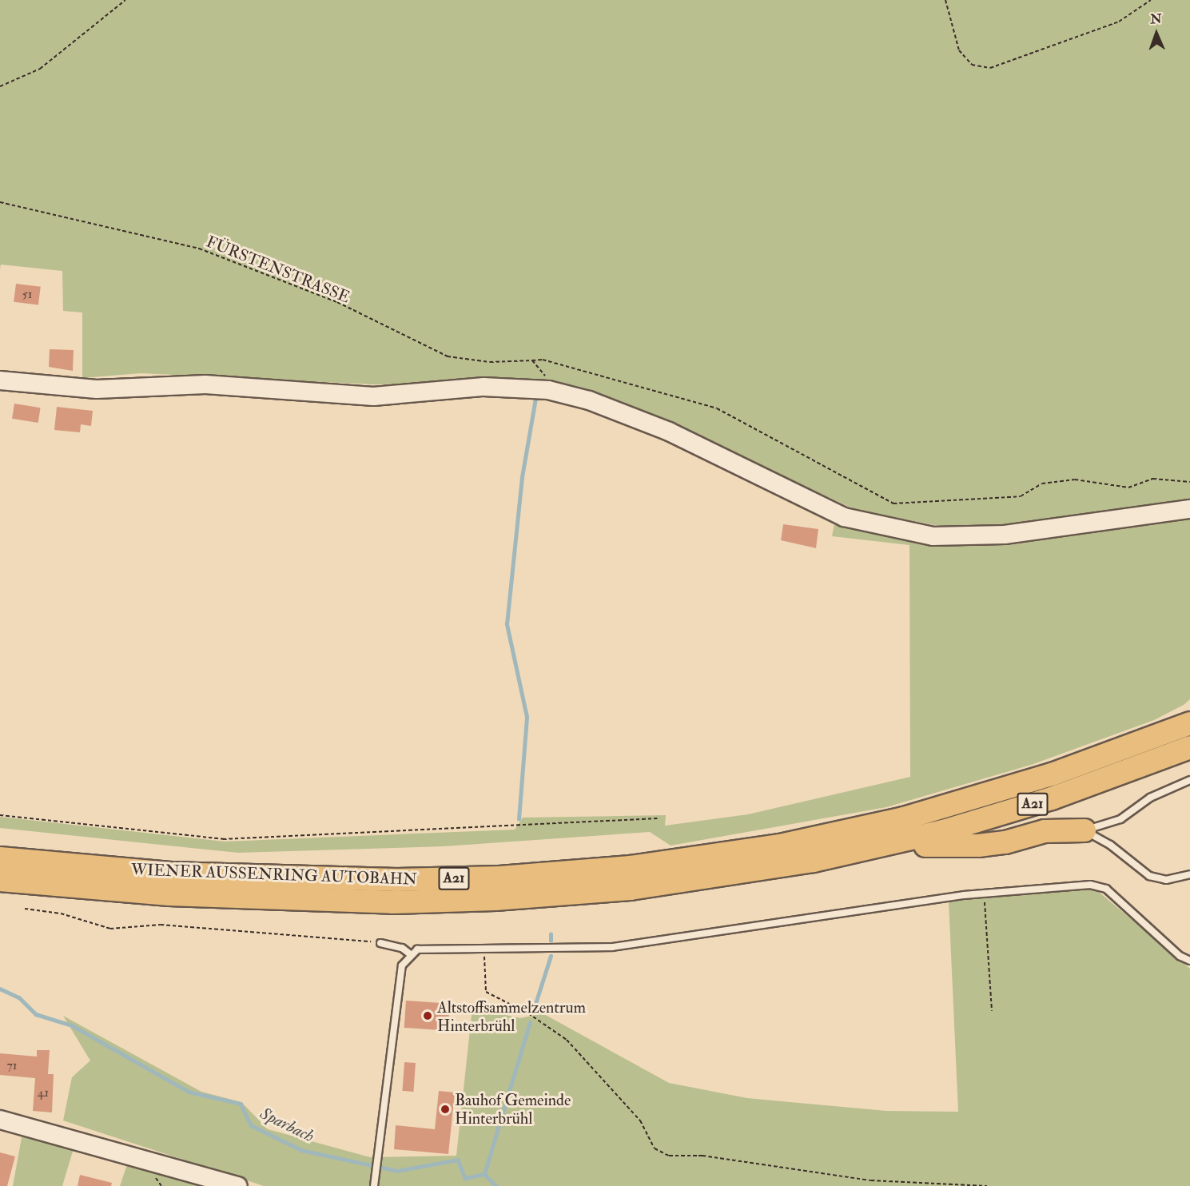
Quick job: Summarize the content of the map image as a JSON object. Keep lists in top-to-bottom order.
{
  "streets": {
    "highway": ["A21", "WIENER AUSSENRING AUTOBAHN"],
    "path": ["FÜRSTENSTRASSE"]
  },
  "water": ["Sparbach"],
  "places": ["Altstoffsammelzentrum Hinterbrühl", "Bauhof Gemeinde Hinterbrühl"],
  "house_numbers": ["51", "71", "41"],
  "north": "top"
}
